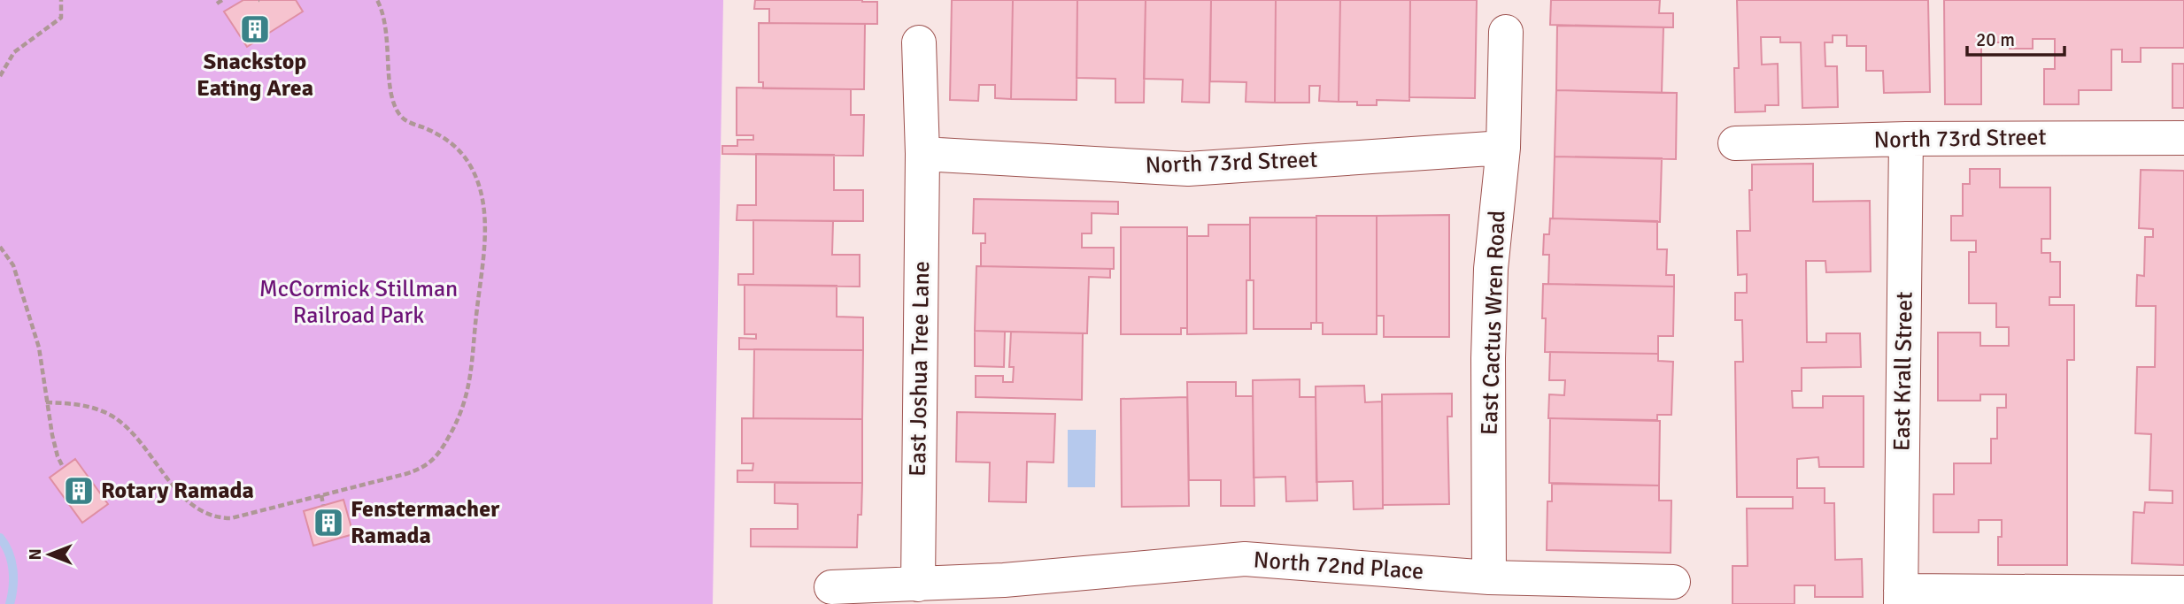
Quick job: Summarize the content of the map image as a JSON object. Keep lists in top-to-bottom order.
{
  "streets": {
    "street": [
      "North 73rd Street",
      "East Cactus Wren Road",
      "East Joshua Tree Lane",
      "East Krall Street",
      "North 72nd Place"
    ]
  },
  "crossings": [
    ["North 73rd Street", "East Cactus Wren Road"],
    ["North 73rd Street", "East Joshua Tree Lane"],
    ["North 73rd Street", "East Krall Street"],
    ["East Cactus Wren Road", "North 72nd Place"]
  ],
  "parks": ["McCormick Stillman Railroad Park"],
  "places": {
    "building": ["Snackstop Eating Area", "Rotary Ramada", "Fenstermacher Ramada"]
  },
  "scale_bar": "20 m",
  "north": "left"
}
